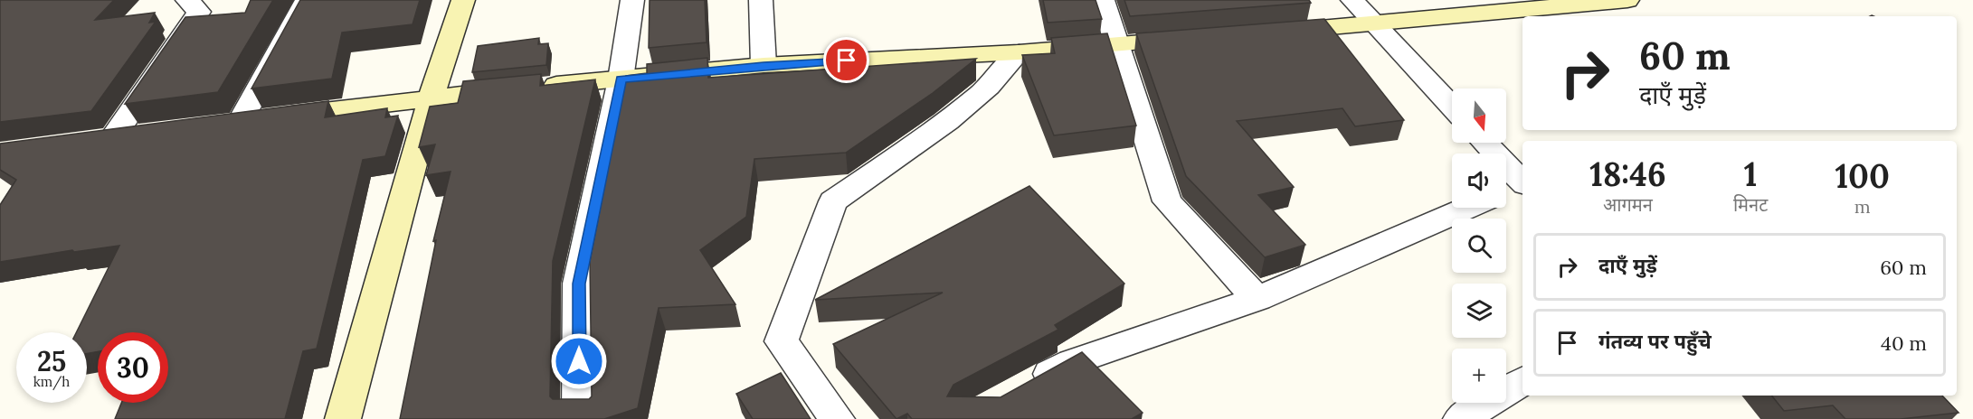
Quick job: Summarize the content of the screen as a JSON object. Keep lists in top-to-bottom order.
{
  "north": "bottom",
  "page": {
    "turn": ["60 m", "दाएँ मुड़ें"],
    "map_buttons": "+",
    "eta": [
      "18:46",
      "आगमन",
      "1",
      "मिनट",
      "100",
      "m"
    ],
    "list": [
      {
        "name": "दाएँ मुड़ें",
        "value": "60 m"
      },
      {
        "name": "गंतव्य पर पहुँचे",
        "value": "40 m"
      }
    ],
    "speed": "25 km/h",
    "limit": "30"
  }
}
